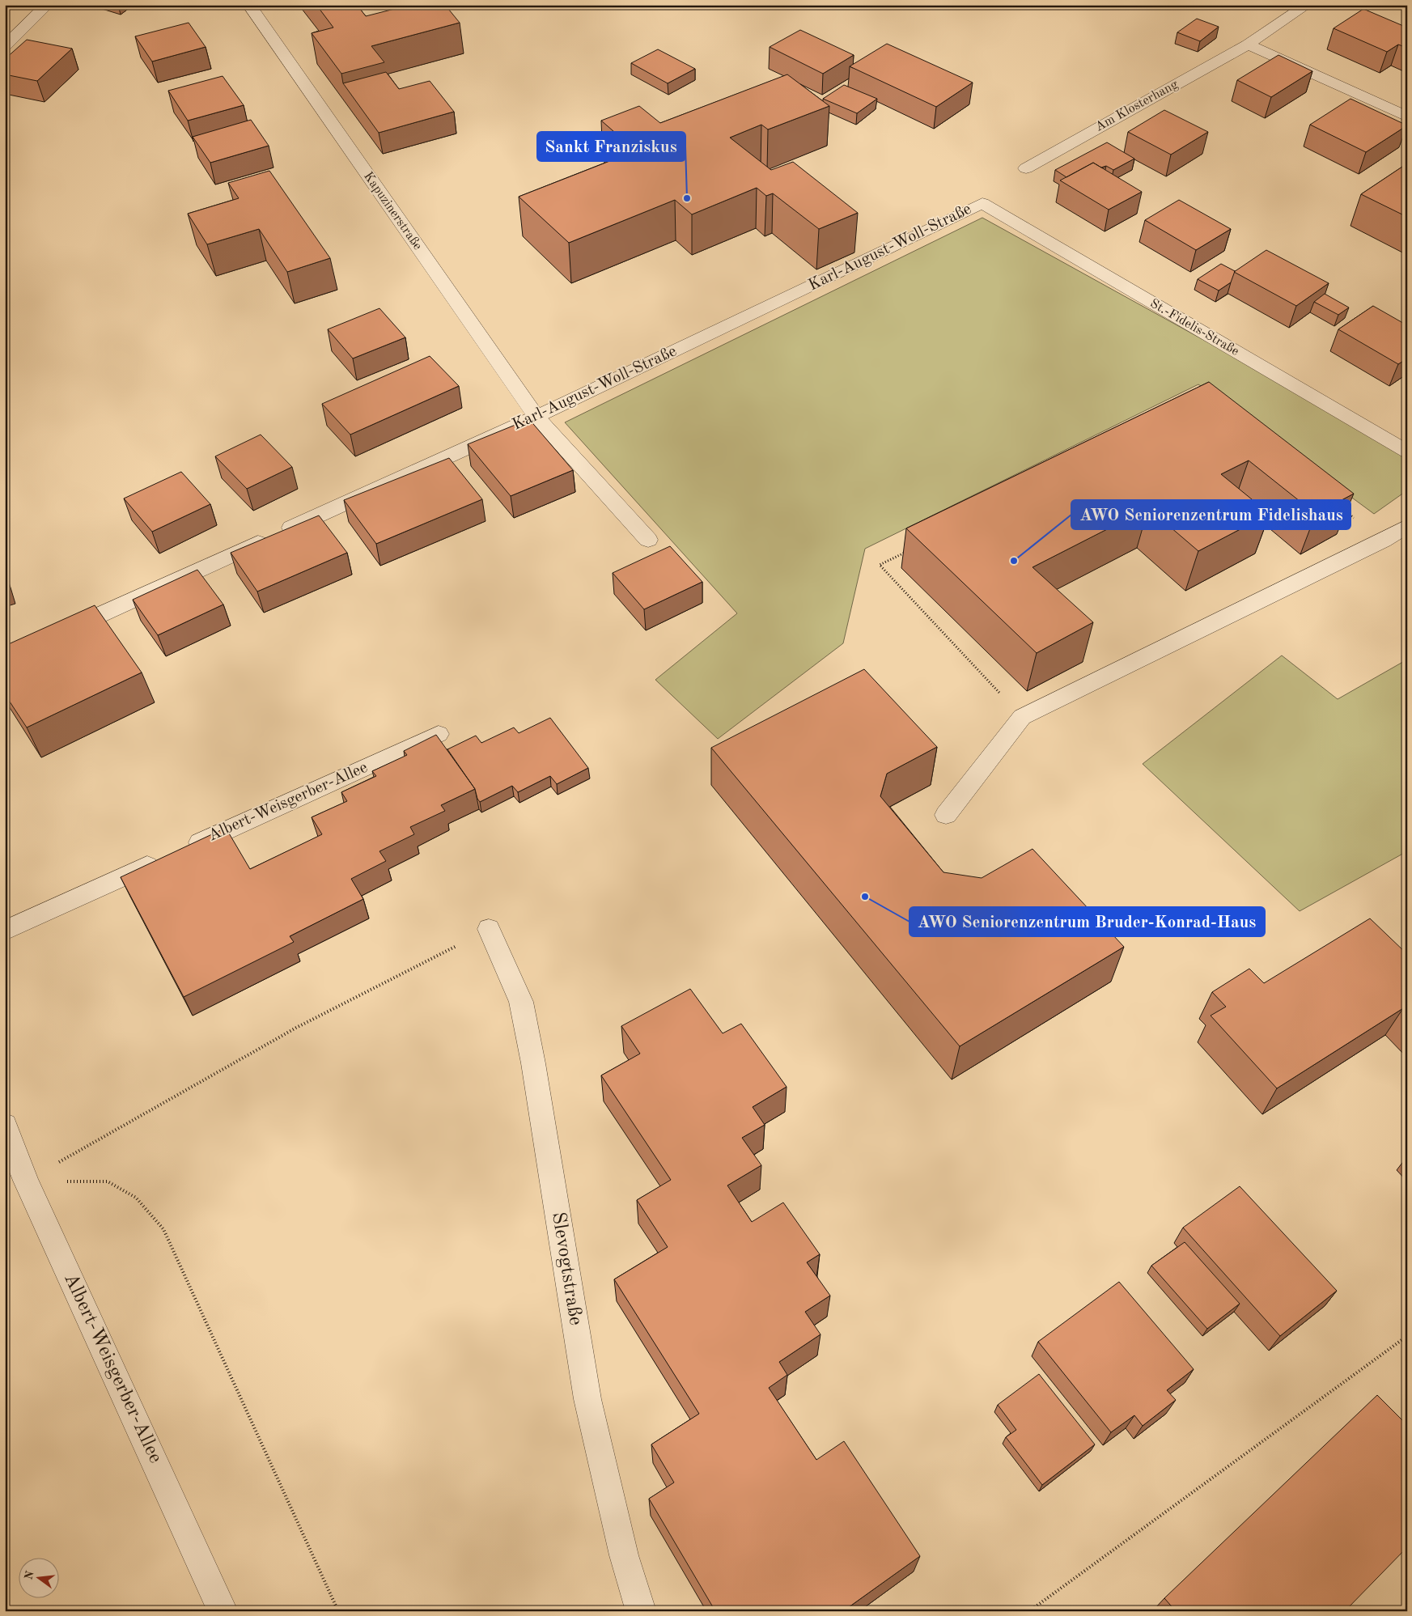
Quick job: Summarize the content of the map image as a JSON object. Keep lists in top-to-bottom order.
{
  "streets": {
    "street": [
      "Am Klosterhang",
      "Kapuzinerstraße",
      "Karl-August-Woll-Straße",
      "St.-Fidelis-Straße",
      "Albert-Weisgerber-Allee",
      "Slevogtstraße"
    ]
  },
  "crossings": [
    ["Kapuzinerstraße", "Karl-August-Woll-Straße"],
    ["Karl-August-Woll-Straße", "St.-Fidelis-Straße"]
  ],
  "places": ["Sankt Franziskus", "AWO Seniorenzentrum Fidelishaus", "AWO Seniorenzentrum Bruder-Konrad-Haus"],
  "north": "left"
}
